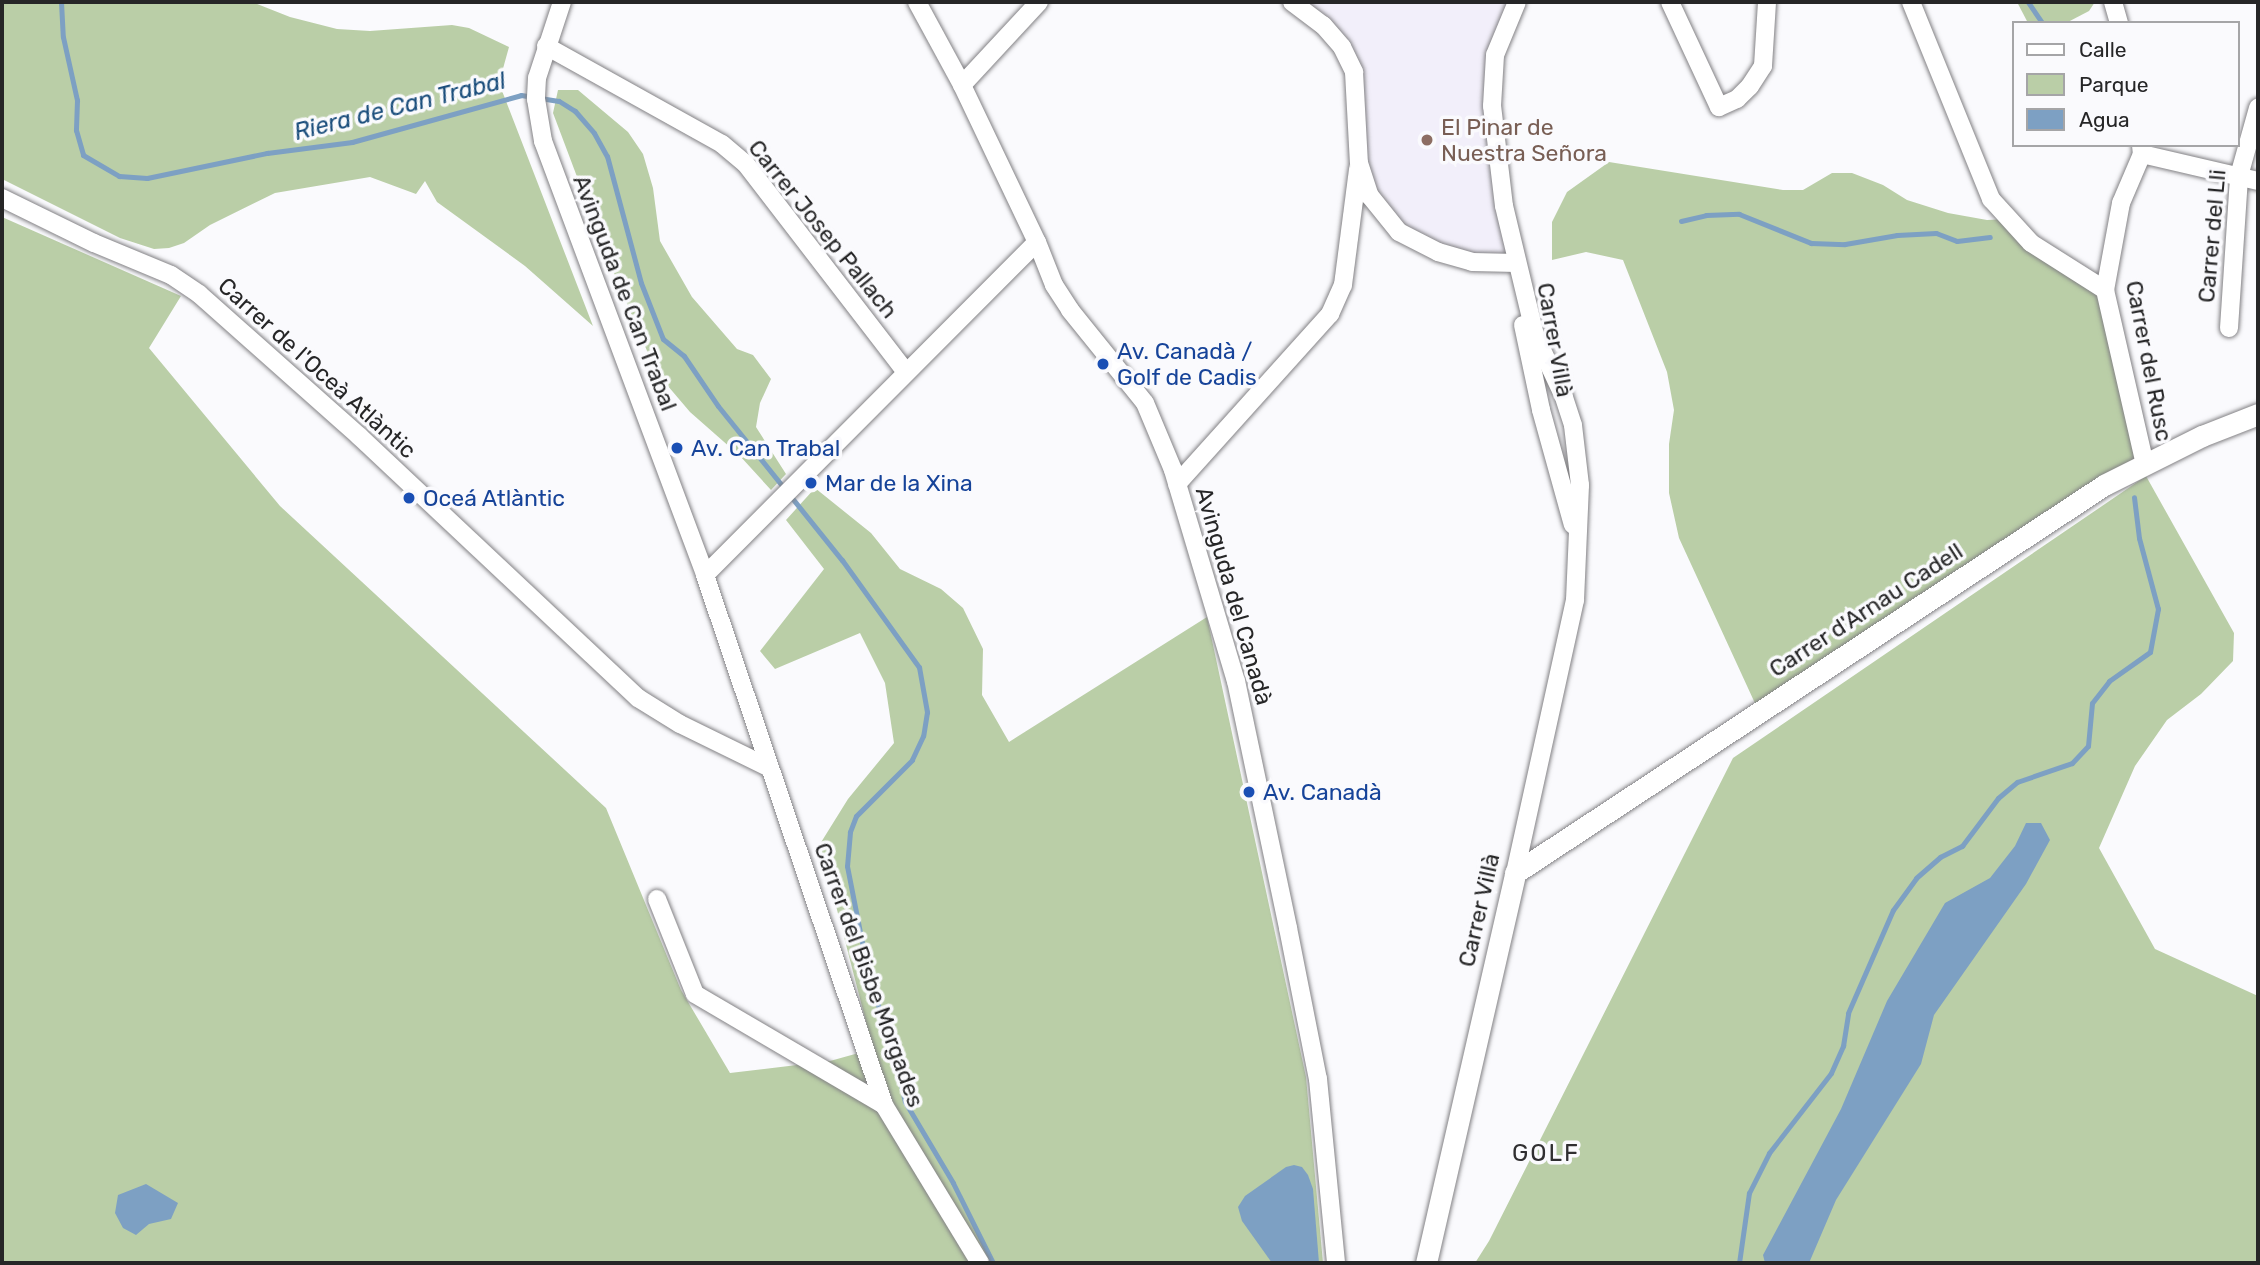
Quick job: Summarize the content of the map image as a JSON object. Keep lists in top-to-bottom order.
{
  "streets": {
    "street": [
      "Carrer Josep Pallach",
      "Carrer del Lli",
      "Avinguda de Can Trabal",
      "Carrer Villà",
      "Carrer del Rusc",
      "Carrer de l'Oceà Atlàntic",
      "Avinguda del Canadà",
      "Carrer d'Arnau Cadell",
      "Carrer del Bisbe Morgades"
    ]
  },
  "crossings": [
    ["Carrer Josep Pallach", "Avinguda de Can Trabal"],
    ["Avinguda de Can Trabal", "Carrer de l'Oceà Atlàntic"],
    ["Avinguda de Can Trabal", "Carrer del Bisbe Morgades"],
    ["Carrer Villà", "Carrer d'Arnau Cadell"],
    ["Carrer del Rusc", "Carrer d'Arnau Cadell"],
    ["Carrer de l'Oceà Atlàntic", "Carrer del Bisbe Morgades"]
  ],
  "districts": ["GOLF"],
  "water": ["Riera de Can Trabal"],
  "places": [
    "El Pinar de Nuestra Señora",
    "Av. Canadà / Golf de Cadis",
    "Av. Can Trabal",
    "Mar de la Xina",
    "Oceá Atlàntic",
    "Av. Canadà"
  ],
  "legend": ["Calle", "Parque", "Agua"]
}
